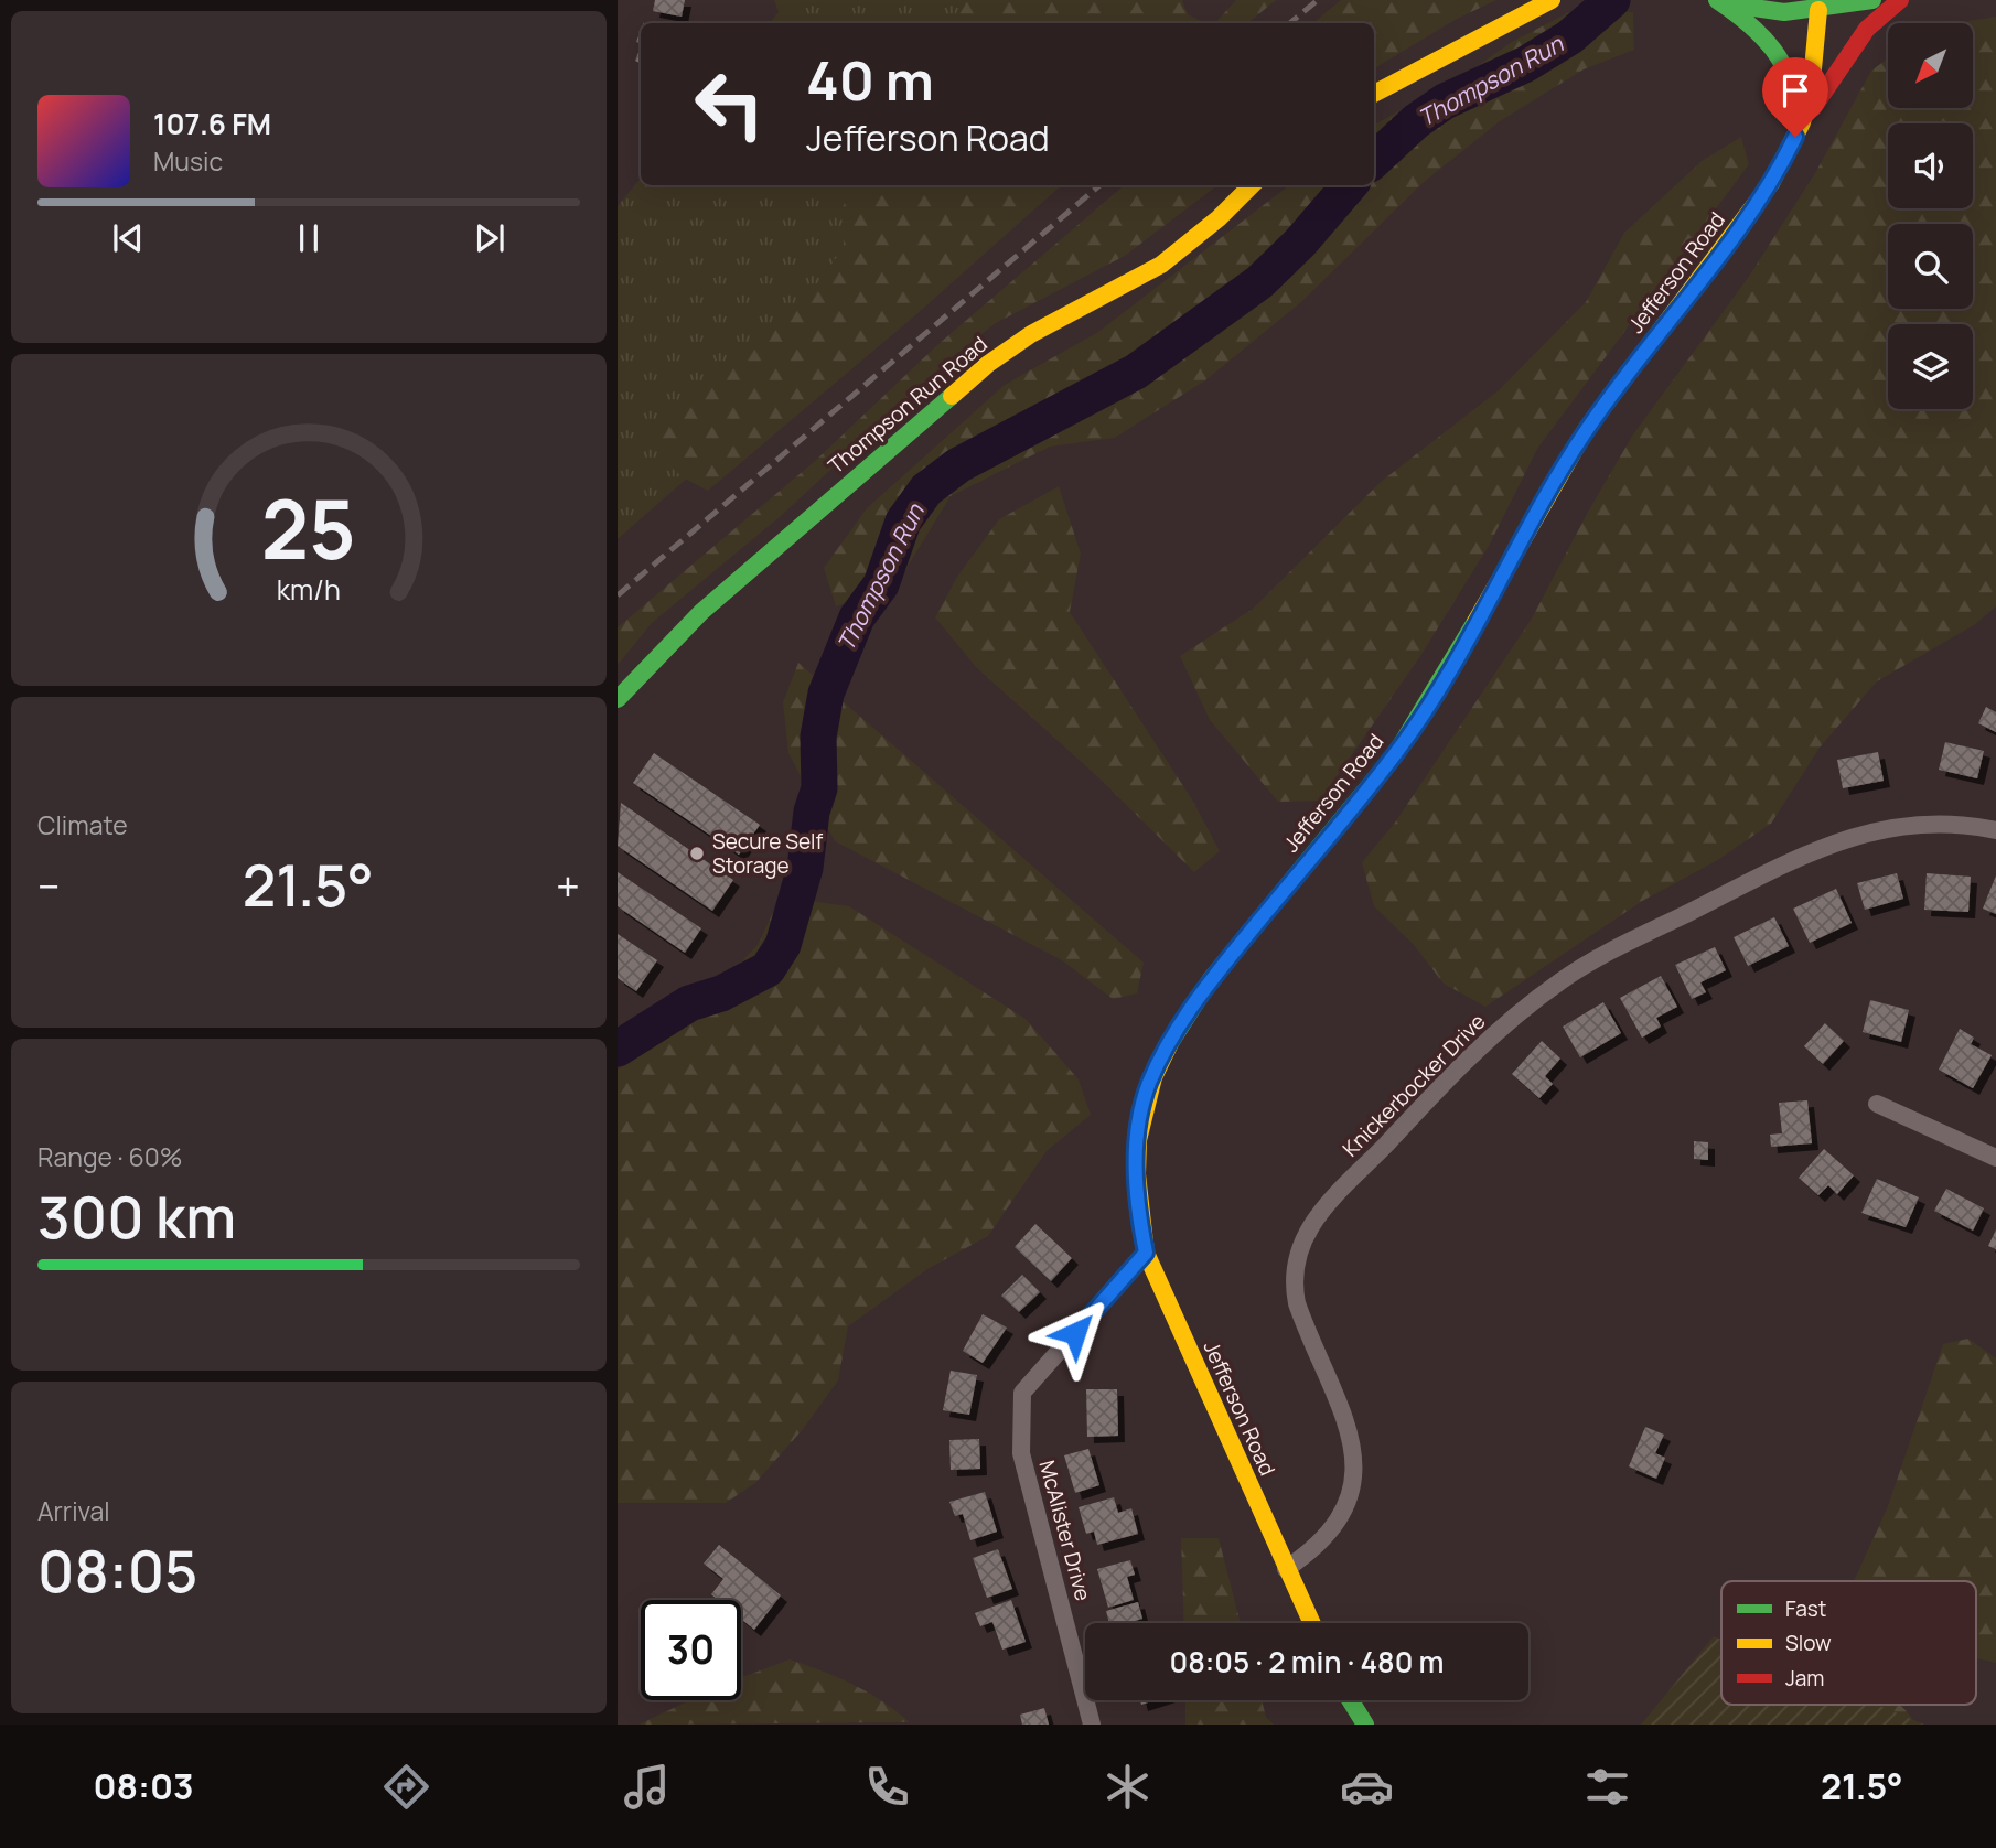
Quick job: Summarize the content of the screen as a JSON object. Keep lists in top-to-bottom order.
{
  "streets": {
    "street": [
      "Jefferson Road",
      "Thompson Run Road",
      "Knickerbocker Drive",
      "McAlister Drive"
    ]
  },
  "crossings": [
    ["Jefferson Road", "Knickerbocker Drive"],
    ["Jefferson Road", "McAlister Drive"]
  ],
  "water": ["Thompson Run"],
  "places": ["Secure Self Storage"],
  "legend": ["Fast", "Slow", "Jam"],
  "north": "bottom left",
  "page": {
    "turn": ["40 m", "Jefferson Road"],
    "song": ["107.6 FM", "Music"],
    "tile": [
      "Climate",
      ["Range · 60%", "300 km"],
      ["Arrival", "08:05"]
    ],
    "heat": ["−", "21.5°", "+"],
    "limit": "30",
    "trip": "08:05 · 2 min · 480 m",
    "tabs": ["08:03", "21.5°"],
    "gauge": ["25", "km/h"]
  }
}
